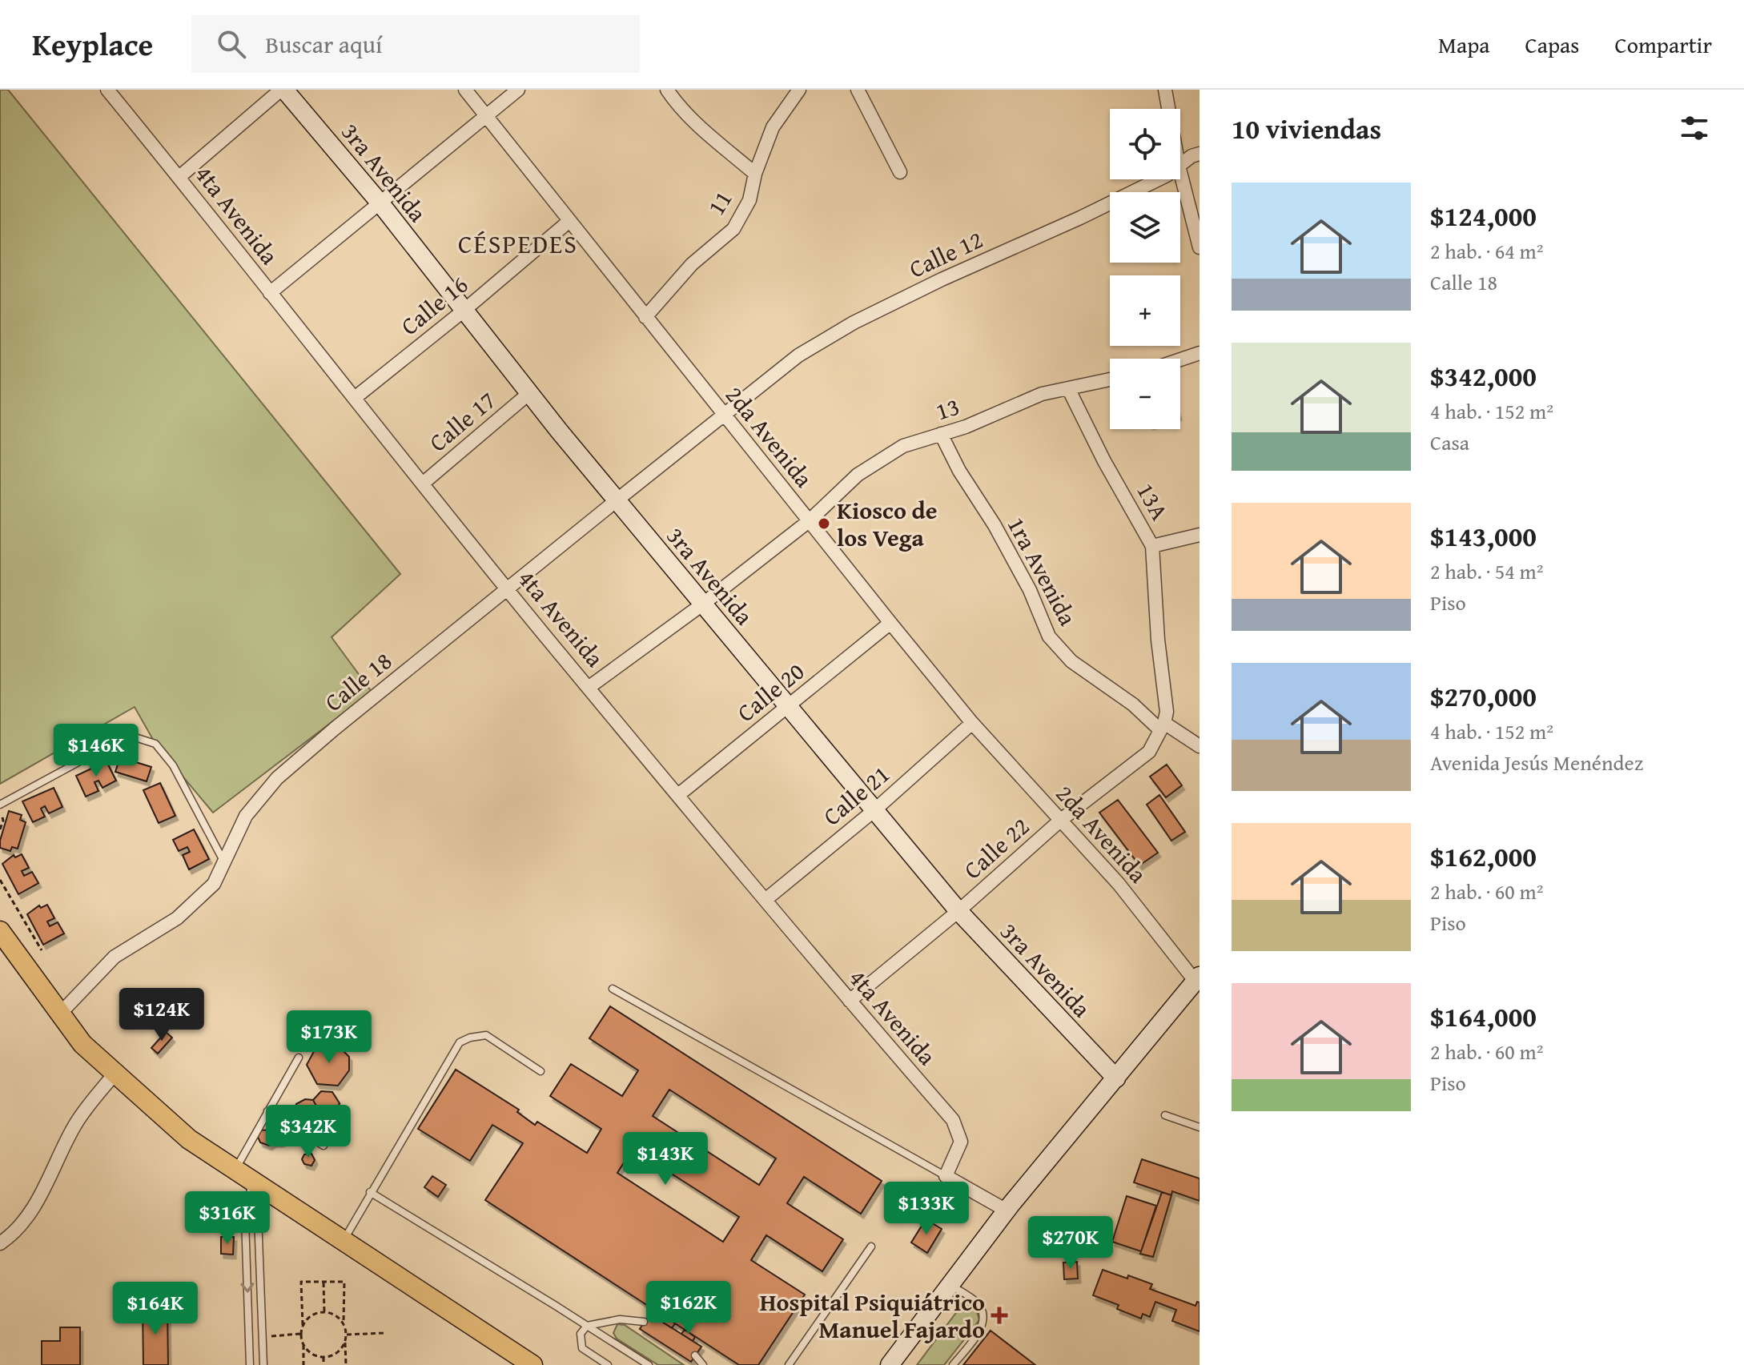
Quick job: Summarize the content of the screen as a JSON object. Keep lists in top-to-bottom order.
{
  "streets": {
    "street": [
      "3ra Avenida",
      "11",
      "4ta Avenida",
      "Calle 12",
      "Calle 16",
      "13",
      "Calle 17",
      "2da Avenida",
      "13A",
      "1ra Avenida",
      "Calle 18",
      "Calle 20",
      "Calle 21",
      "Calle 22"
    ]
  },
  "crossings": [
    ["3ra Avenida", "Calle 16"],
    ["3ra Avenida", "13"],
    ["3ra Avenida", "Calle 17"],
    ["3ra Avenida", "Calle 18"],
    ["3ra Avenida", "Calle 20"],
    ["3ra Avenida", "Calle 21"],
    ["3ra Avenida", "Calle 22"],
    ["11", "2da Avenida"],
    ["4ta Avenida", "Calle 16"],
    ["4ta Avenida", "13"],
    ["4ta Avenida", "Calle 17"],
    ["4ta Avenida", "Calle 18"],
    ["4ta Avenida", "Calle 20"],
    ["4ta Avenida", "Calle 21"],
    ["4ta Avenida", "Calle 22"],
    ["Calle 12", "2da Avenida"],
    ["Calle 12", "Calle 18"],
    ["Calle 16", "2da Avenida"],
    ["13", "2da Avenida"],
    ["13", "13A"],
    ["13", "1ra Avenida"],
    ["2da Avenida", "Calle 18"],
    ["2da Avenida", "Calle 20"],
    ["2da Avenida", "Calle 21"],
    ["2da Avenida", "Calle 22"],
    ["13A", "1ra Avenida"],
    ["13A", "Calle 22"],
    ["1ra Avenida", "Calle 22"]
  ],
  "districts": ["CÉSPEDES"],
  "places": {
    "other": ["Kiosco de los Vega"],
    "health": ["Hospital Psiquiátrico Manuel Fajardo"]
  },
  "page": {
    "header": "Keyplace",
    "search": "Buscar aquí",
    "nav": ["Mapa", "Capas", "Compartir"],
    "heading": "10 viviendas",
    "map_buttons": ["+", "−"],
    "list": [
      {
        "name": "$124,000",
        "note": "2 hab. · 64 m² · Calle 18"
      },
      {
        "name": "$342,000",
        "note": "4 hab. · 152 m² · Casa"
      },
      {
        "name": "$143,000",
        "note": "2 hab. · 54 m² · Piso"
      },
      {
        "name": "$270,000",
        "note": "4 hab. · 152 m² · Avenida Jesús Menéndez"
      },
      {
        "name": "$162,000",
        "note": "2 hab. · 60 m² · Piso"
      },
      {
        "name": "$164,000",
        "note": "2 hab. · 60 m² · Piso"
      }
    ],
    "price": [
      "$146K",
      "$124K",
      "$173K",
      "$342K",
      "$143K",
      "$133K",
      "$316K",
      "$270K",
      "$162K",
      "$164K"
    ]
  }
}
